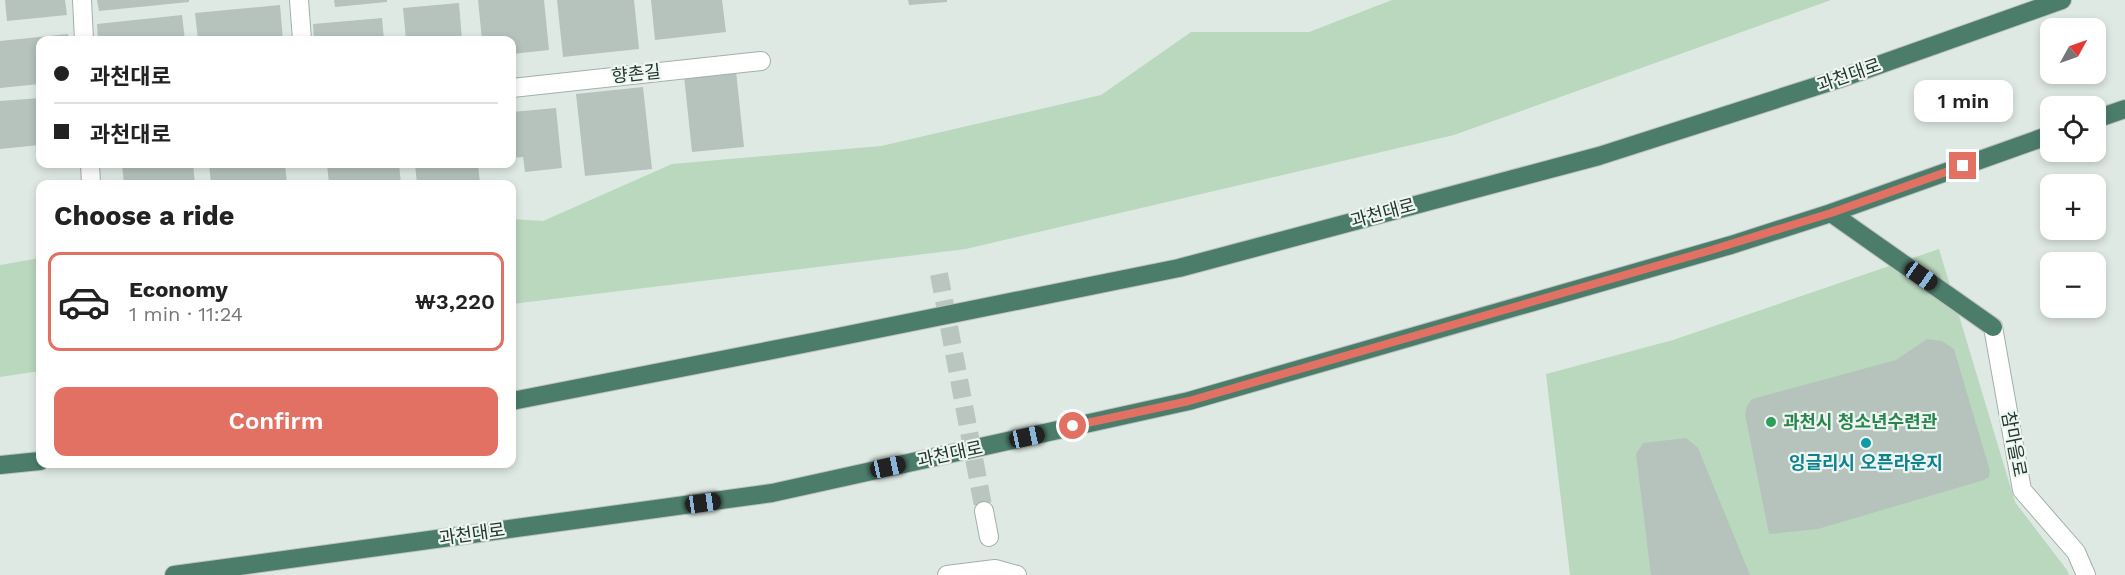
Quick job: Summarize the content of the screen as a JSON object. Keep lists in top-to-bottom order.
{
  "streets": {
    "highway": ["과천대로"],
    "street": ["향촌길", "참마을로"]
  },
  "places": ["과천시 청소년수련관", "잉글리시 오픈라운지"],
  "north": "top right",
  "page": {
    "map_buttons": ["+", "−"],
    "banner": ["과천대로", "과천대로"],
    "bubble": "1 min",
    "heading": "Choose a ride",
    "list": [
      {
        "name": "Economy",
        "note": "1 min · 11:24",
        "value": "₩3,220"
      }
    ],
    "buttons": "Confirm"
  }
}
